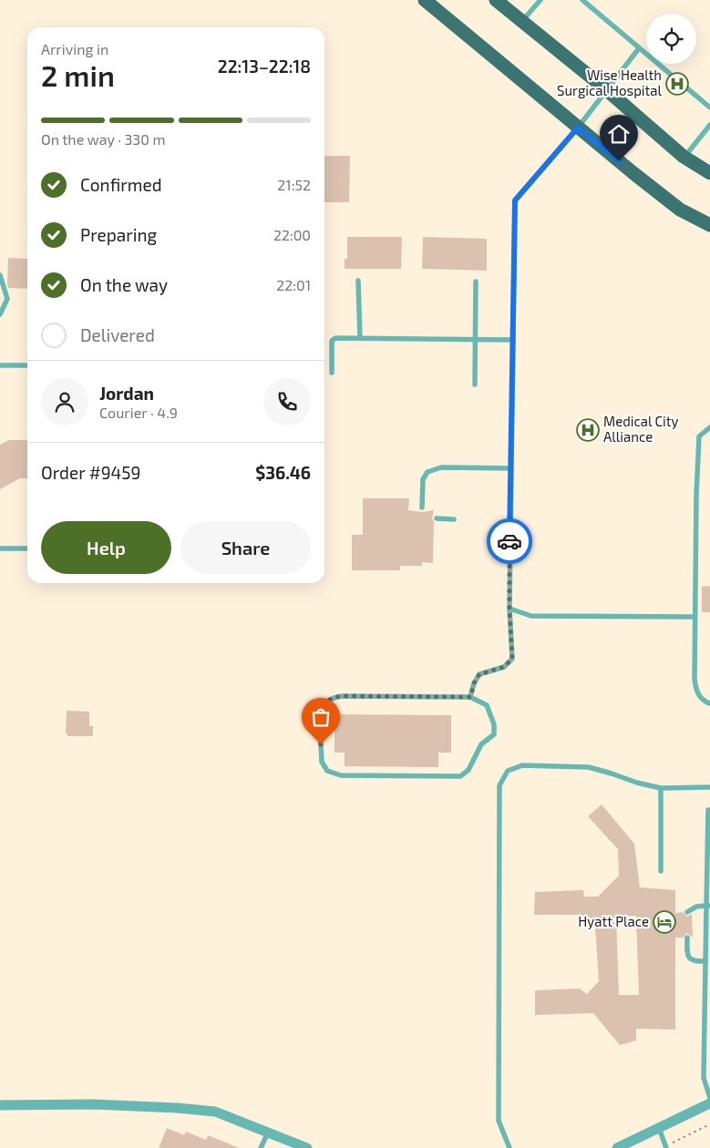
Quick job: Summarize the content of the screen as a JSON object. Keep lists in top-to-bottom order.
{
  "places": {
    "hospital": ["Wise Health Surgical Hospital", "Medical City Alliance"],
    "hotel": ["Hyatt Place"]
  },
  "page": {
    "heading": ["2 min", "Arriving in", "22:13–22:18"],
    "panel": [
      "Jordan",
      "Courier · 4.9",
      "Order #9459",
      "$36.46"
    ],
    "bar": "On the way · 330 m",
    "list": [
      ["Confirmed", "21:52"],
      ["Preparing", "22:00"],
      ["On the way", "22:01"],
      "Delivered"
    ],
    "buttons": ["Help", "Share"]
  }
}
